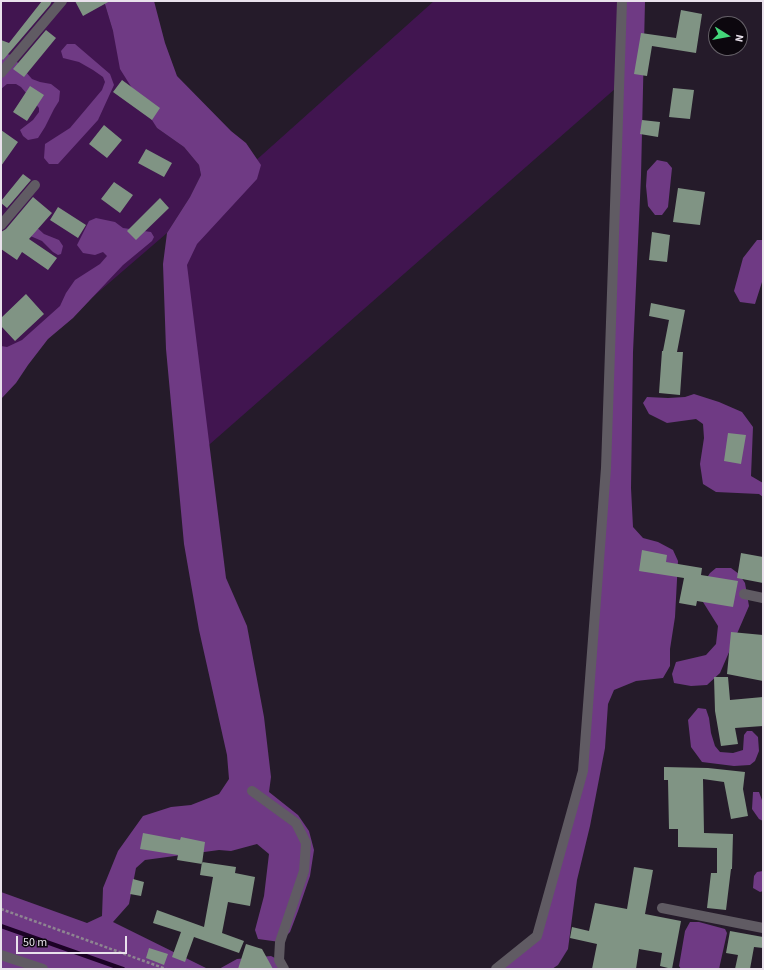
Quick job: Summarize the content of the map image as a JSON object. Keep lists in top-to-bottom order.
{
  "scale_bar": "50 m",
  "north": "right"
}
